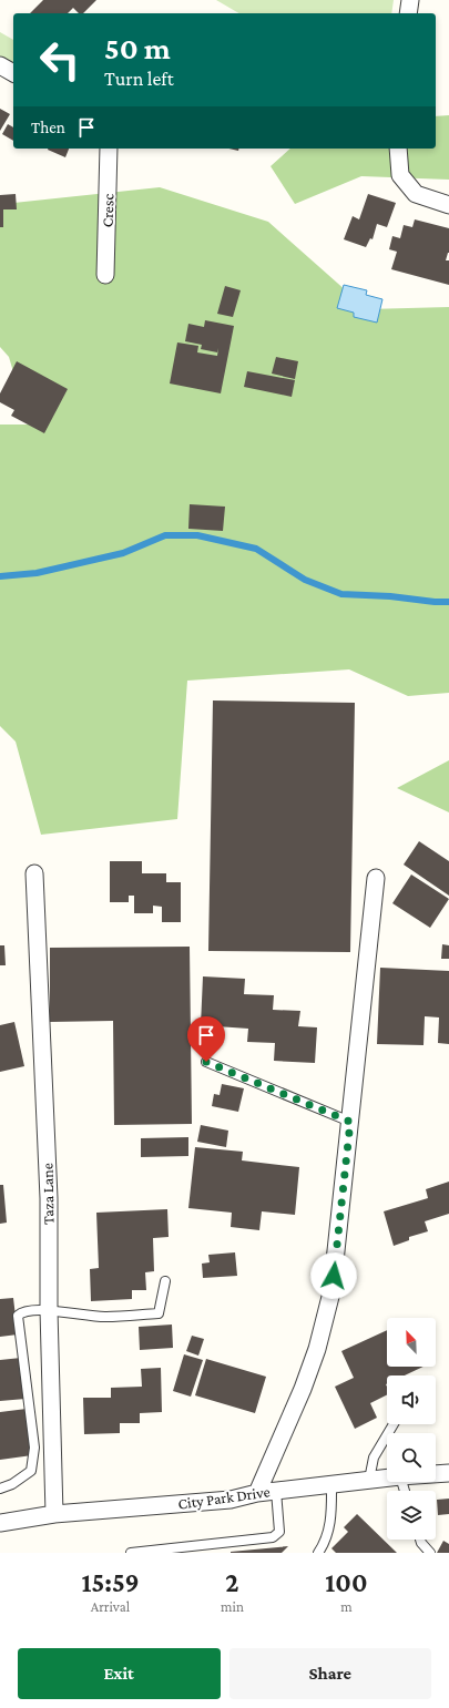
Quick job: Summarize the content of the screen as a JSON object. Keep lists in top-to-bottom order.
{
  "streets": {
    "street": ["Cresc", "Taza Lane", "City Park Drive"]
  },
  "crossings": [
    ["Taza Lane", "City Park Drive"]
  ],
  "north": "top left",
  "page": {
    "turn": ["50 m", "Turn left"],
    "then": "Then",
    "eta": [
      "15:59",
      "Arrival",
      "2",
      "min",
      "100",
      "m"
    ],
    "buttons": ["Exit", "Share"]
  }
}
